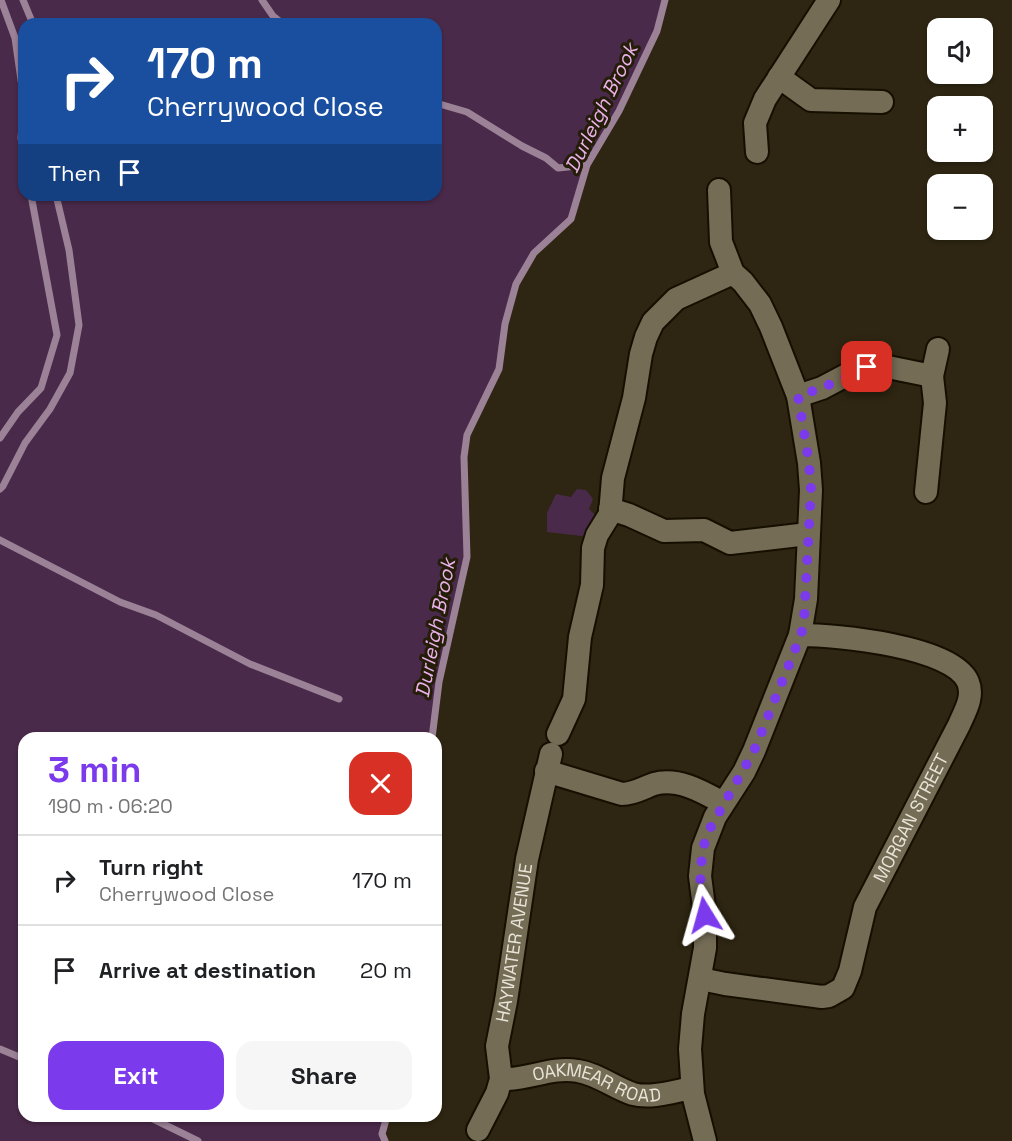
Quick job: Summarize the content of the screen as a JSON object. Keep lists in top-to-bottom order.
{
  "streets": {
    "street": ["MORGAN STREET", "HAYWATER AVENUE", "OAKMEAR ROAD"]
  },
  "crossings": [
    ["HAYWATER AVENUE", "OAKMEAR ROAD"]
  ],
  "water": ["Durleigh Brook"],
  "page": {
    "map_buttons": ["+", "−"],
    "turn": ["170 m", "Cherrywood Close"],
    "then": "Then",
    "heading": ["3 min", "190 m · 06:20"],
    "list": [
      {
        "name": "Turn right",
        "note": "Cherrywood Close",
        "value": "170 m"
      },
      {
        "name": "Arrive at destination",
        "value": "20 m"
      }
    ],
    "buttons": ["Exit", "Share"]
  }
}
